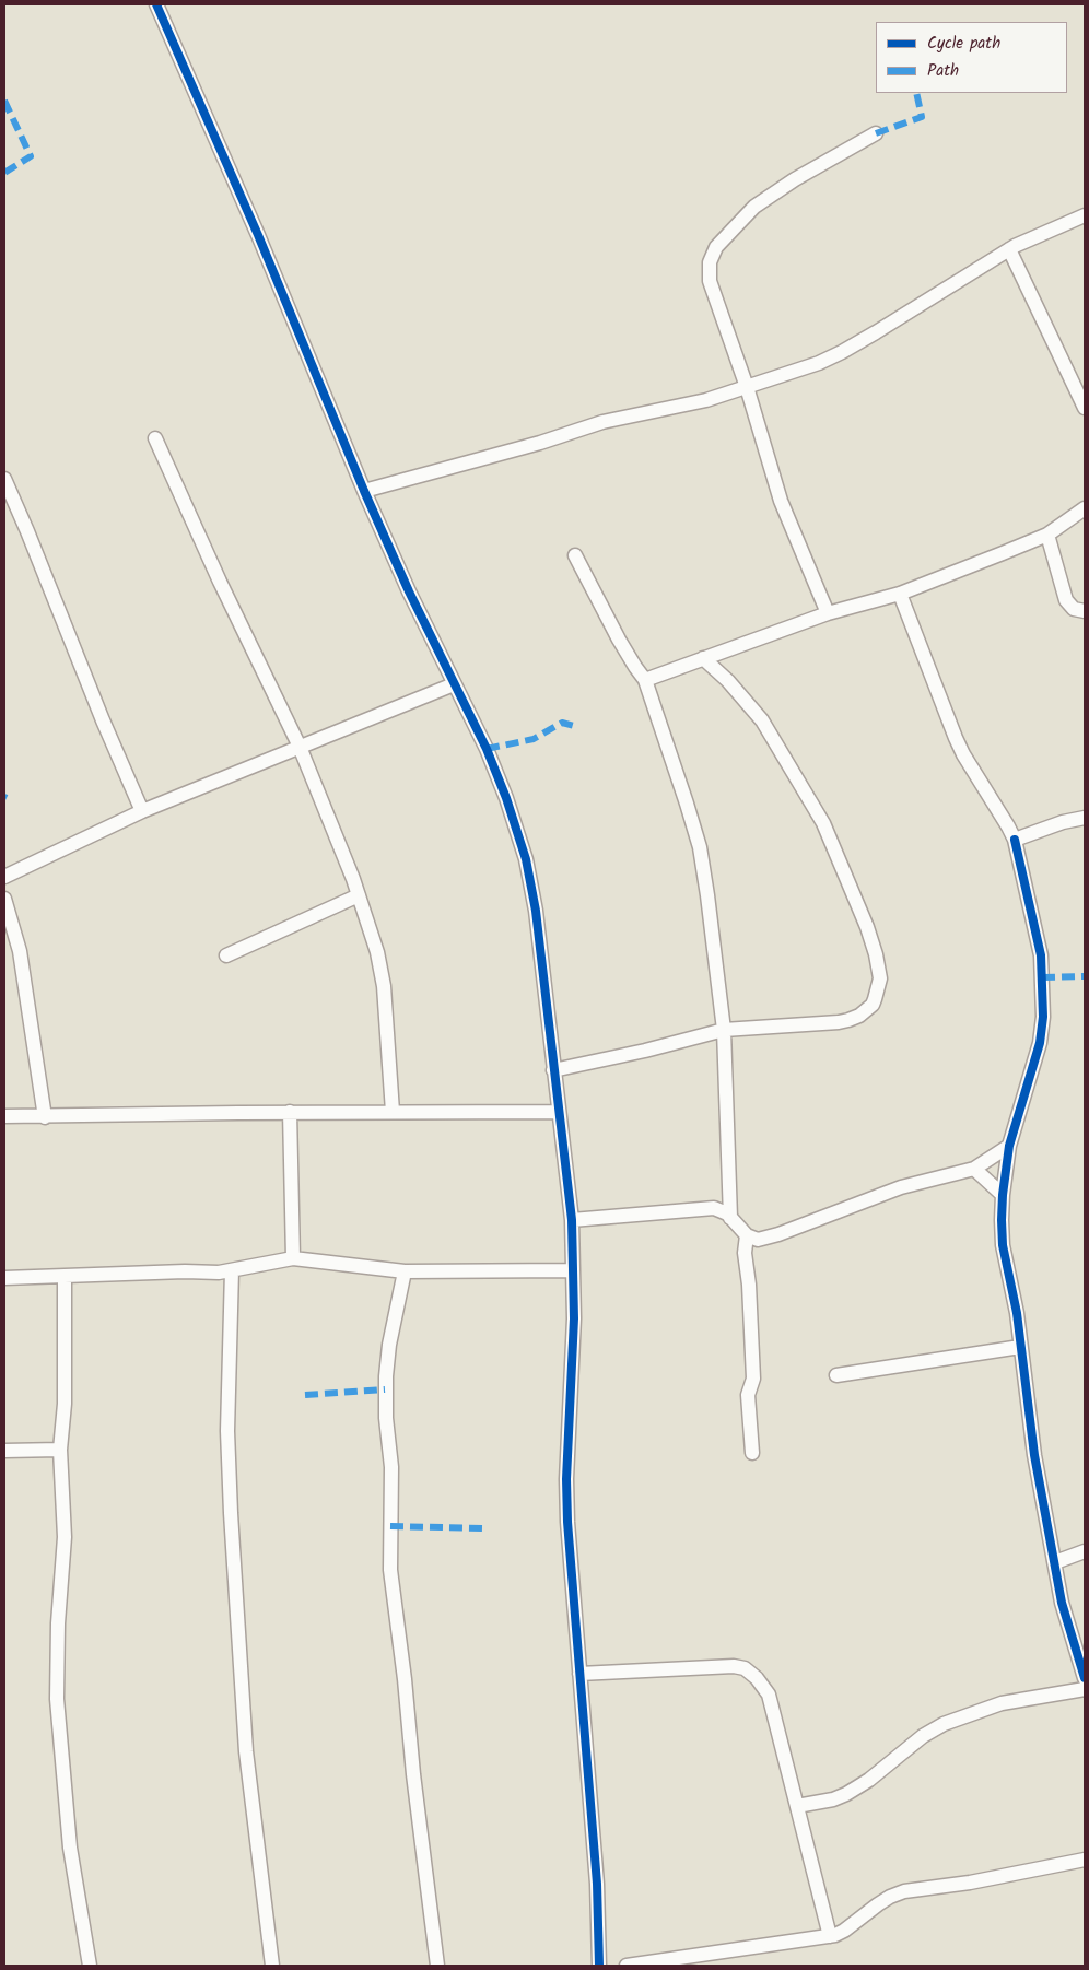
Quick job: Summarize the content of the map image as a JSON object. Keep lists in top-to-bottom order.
{
  "legend": ["Cycle path", "Path"]
}
